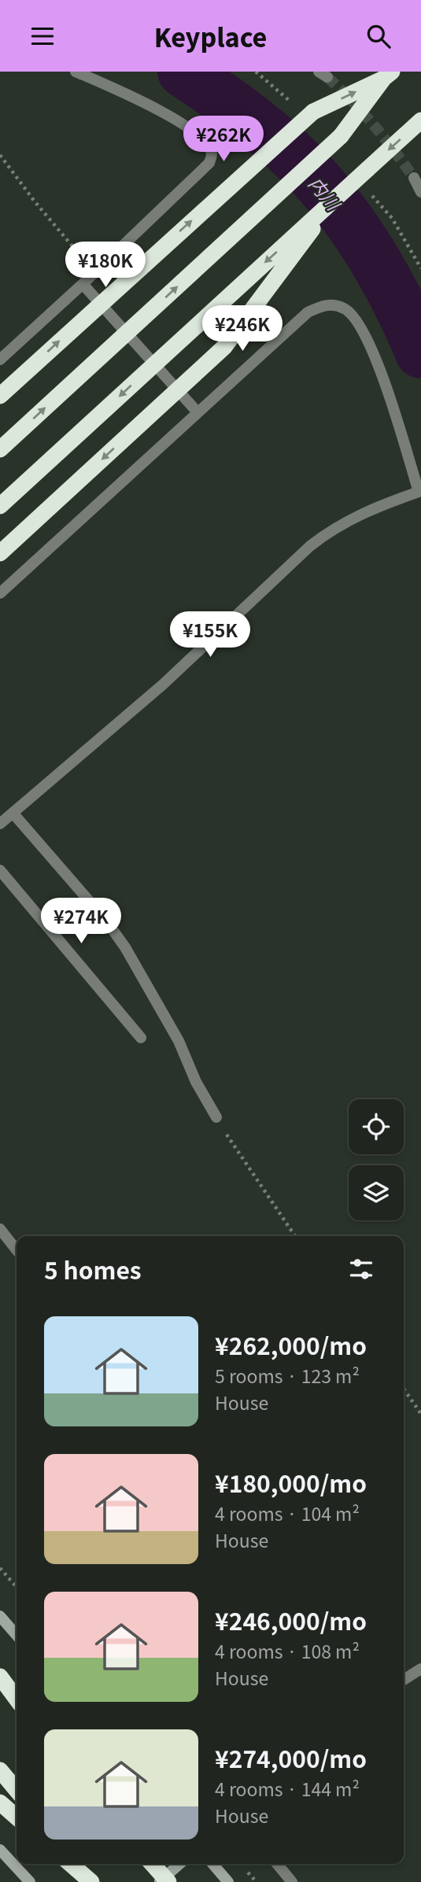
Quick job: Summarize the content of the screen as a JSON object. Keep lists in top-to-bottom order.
{
  "water": ["内川"],
  "page": {
    "header": "Keyplace",
    "price": [
      "¥262K",
      "¥180K",
      "¥246K",
      "¥155K",
      "¥274K"
    ],
    "heading": "5 homes",
    "list": [
      {
        "name": "¥262,000/mo",
        "note": "5 rooms · 123 m² · House"
      },
      {
        "name": "¥180,000/mo",
        "note": "4 rooms · 104 m² · House"
      },
      {
        "name": "¥246,000/mo",
        "note": "4 rooms · 108 m² · House"
      },
      {
        "name": "¥274,000/mo",
        "note": "4 rooms · 144 m² · House"
      }
    ]
  }
}
